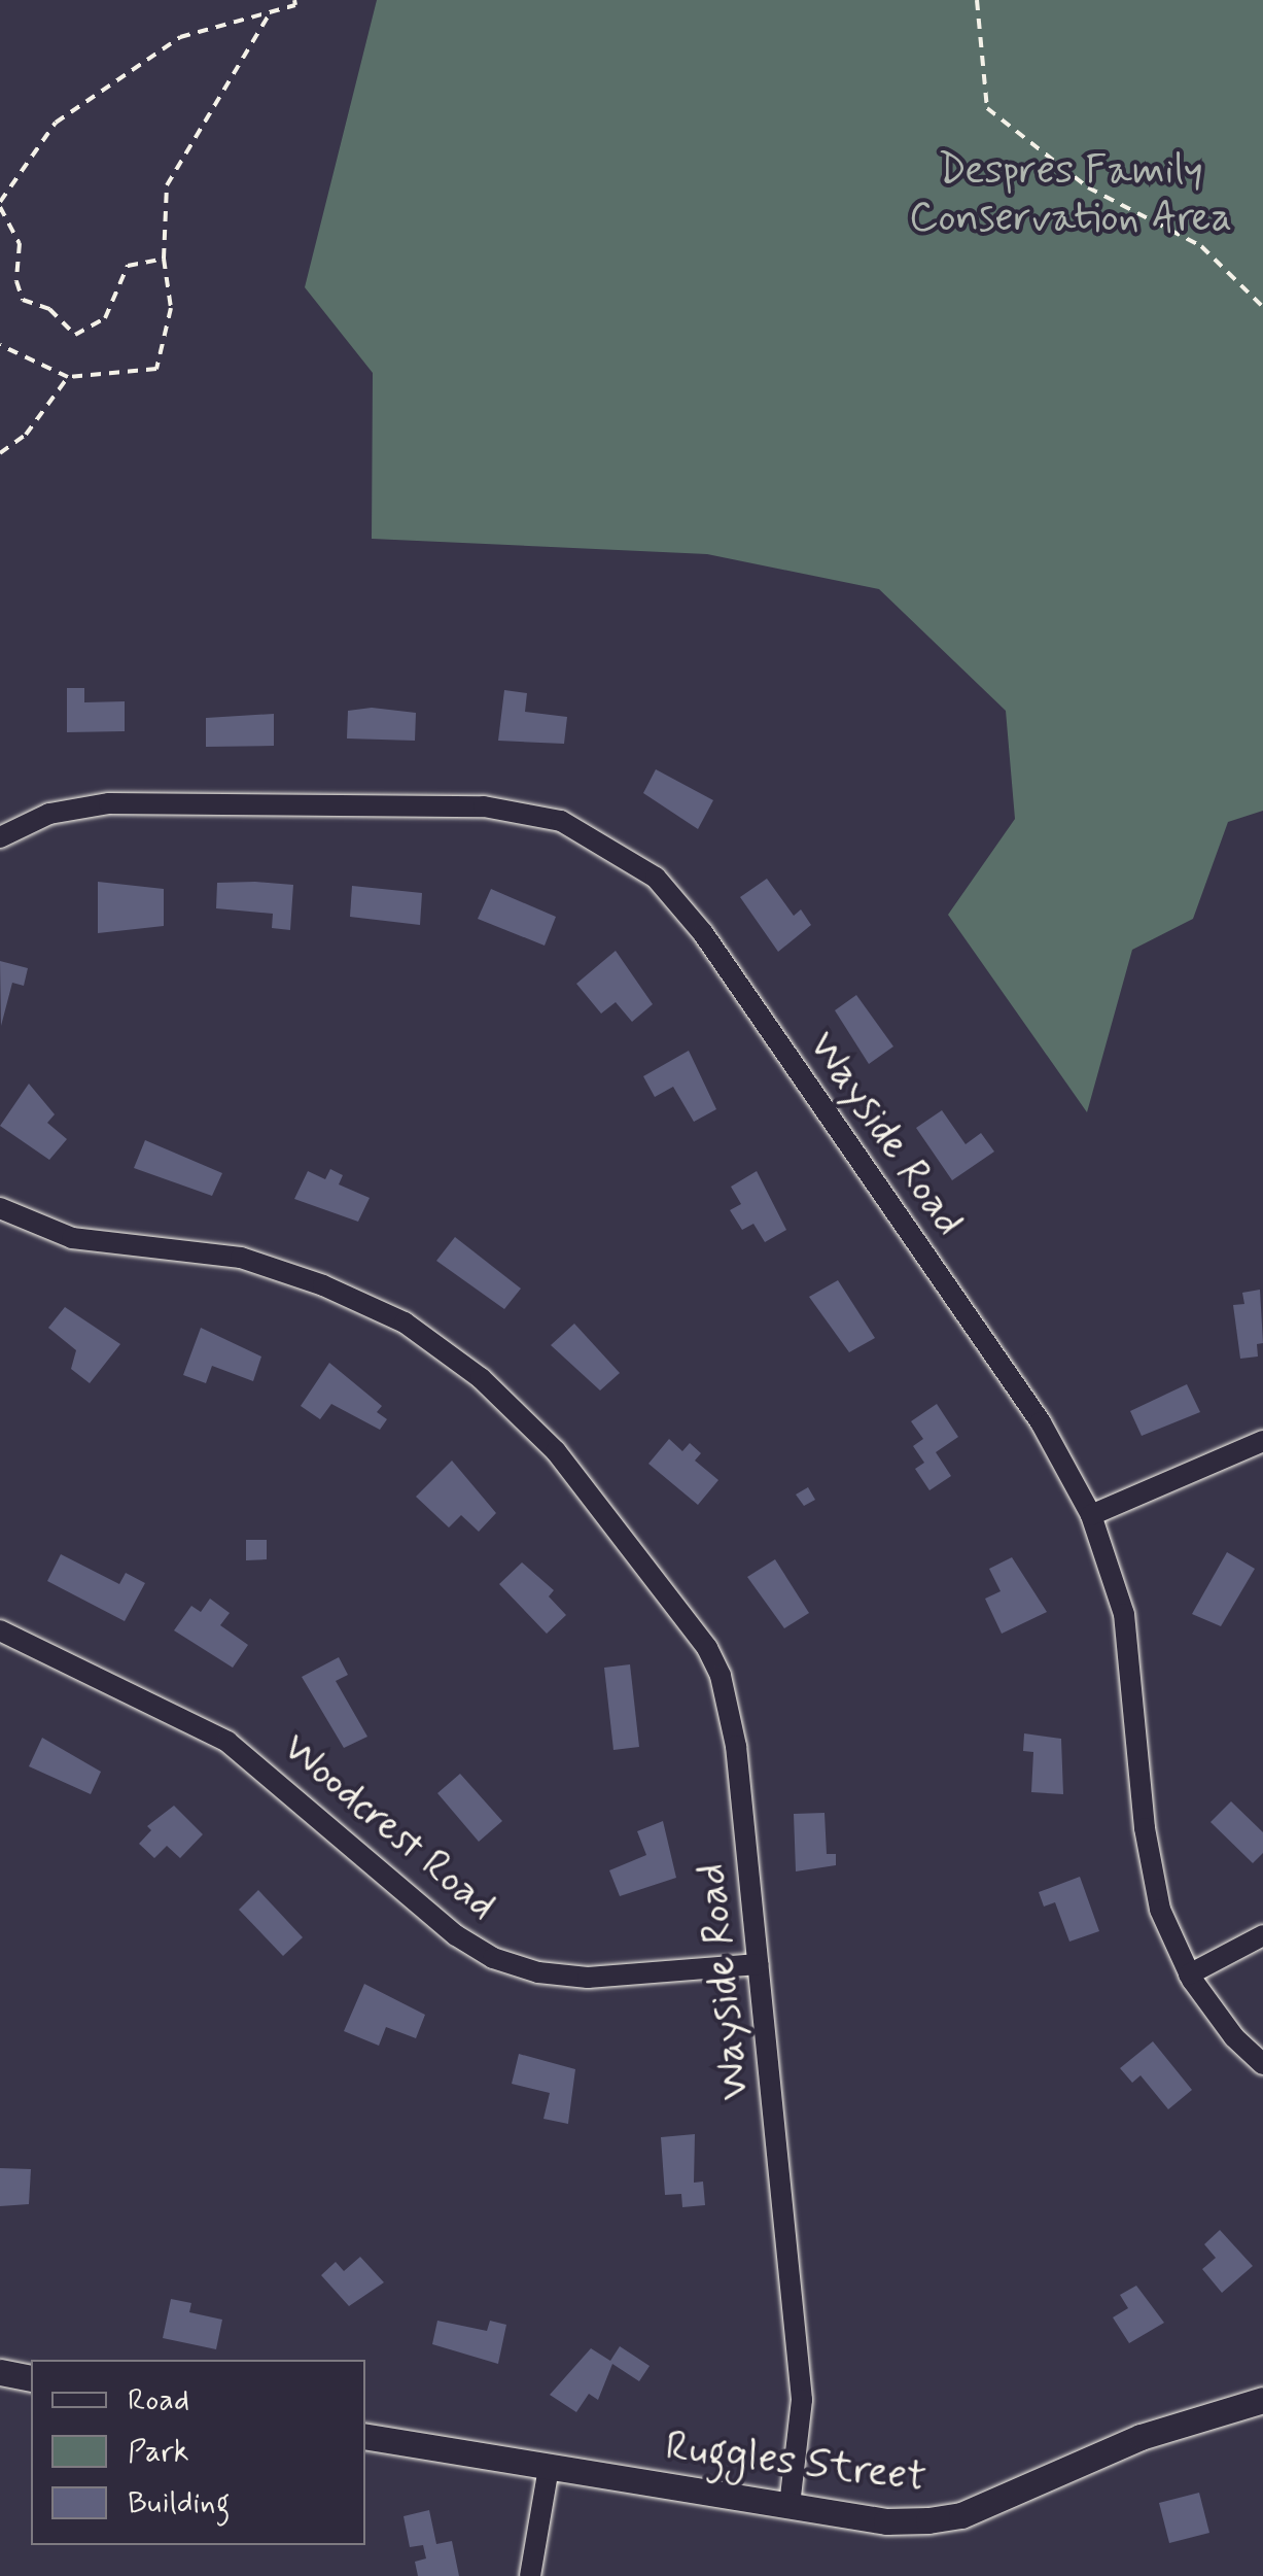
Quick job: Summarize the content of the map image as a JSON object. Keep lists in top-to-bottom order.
{
  "streets": {
    "street": ["Wayside Road", "Woodcrest Road", "Ruggles Street"]
  },
  "crossings": [
    ["Wayside Road", "Woodcrest Road"],
    ["Wayside Road", "Ruggles Street"]
  ],
  "parks": ["Despres Family Conservation Area"],
  "legend": ["Road", "Park", "Building"]
}
